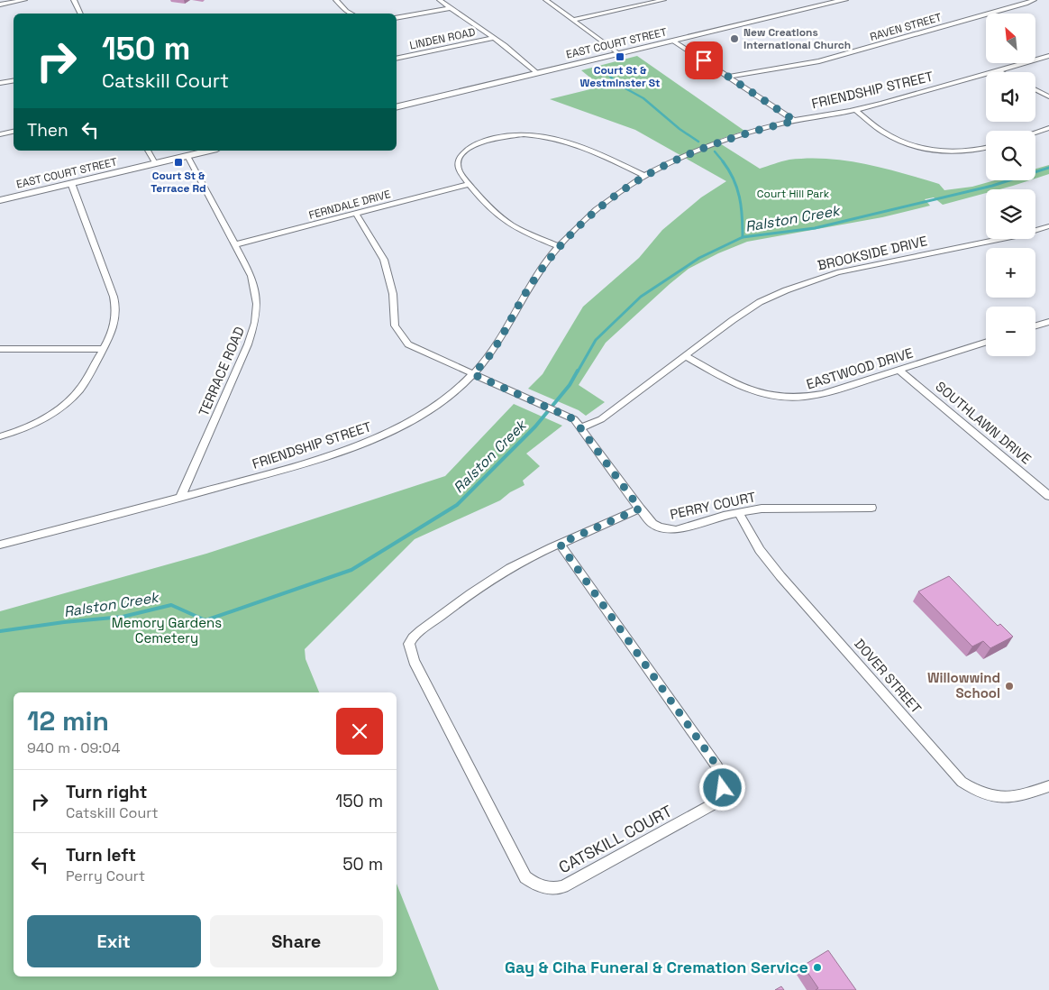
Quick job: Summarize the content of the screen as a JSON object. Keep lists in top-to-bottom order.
{
  "streets": {
    "street": [
      "RAVEN STREET",
      "LINDEN ROAD",
      "EAST COURT STREET",
      "FRIENDSHIP STREET",
      "FERNDALE DRIVE",
      "BROOKSIDE DRIVE",
      "EASTWOOD DRIVE",
      "TERRACE ROAD",
      "SOUTHLAWN DRIVE",
      "PERRY COURT",
      "DOVER STREET",
      "CATSKILL COURT"
    ]
  },
  "crossings": [
    ["EAST COURT STREET", "TERRACE ROAD"],
    ["FRIENDSHIP STREET", "TERRACE ROAD"],
    ["FRIENDSHIP STREET", "PERRY COURT"],
    ["FERNDALE DRIVE", "TERRACE ROAD"],
    ["FERNDALE DRIVE", "PERRY COURT"],
    ["BROOKSIDE DRIVE", "EASTWOOD DRIVE"],
    ["BROOKSIDE DRIVE", "PERRY COURT"],
    ["EASTWOOD DRIVE", "SOUTHLAWN DRIVE"],
    ["PERRY COURT", "DOVER STREET"],
    ["PERRY COURT", "CATSKILL COURT"]
  ],
  "water": ["Ralston Creek"],
  "parks": ["Court Hill Park", "Memory Gardens Cemetery"],
  "places": {
    "other": ["New Creations International Church", "Willowwind School", "Gay & Ciha Funeral & Cremation Service"],
    "transit": ["Court St & Westminster St", "Court St & Terrace Rd"]
  },
  "north": "top left",
  "page": {
    "map_buttons": ["+", "−"],
    "turn": ["150 m", "Catskill Court"],
    "then": "Then",
    "heading": ["12 min", "940 m · 09:04"],
    "list": [
      {
        "name": "Turn right",
        "note": "Catskill Court",
        "value": "150 m"
      },
      {
        "name": "Turn left",
        "note": "Perry Court",
        "value": "50 m"
      }
    ],
    "buttons": ["Exit", "Share"]
  }
}
